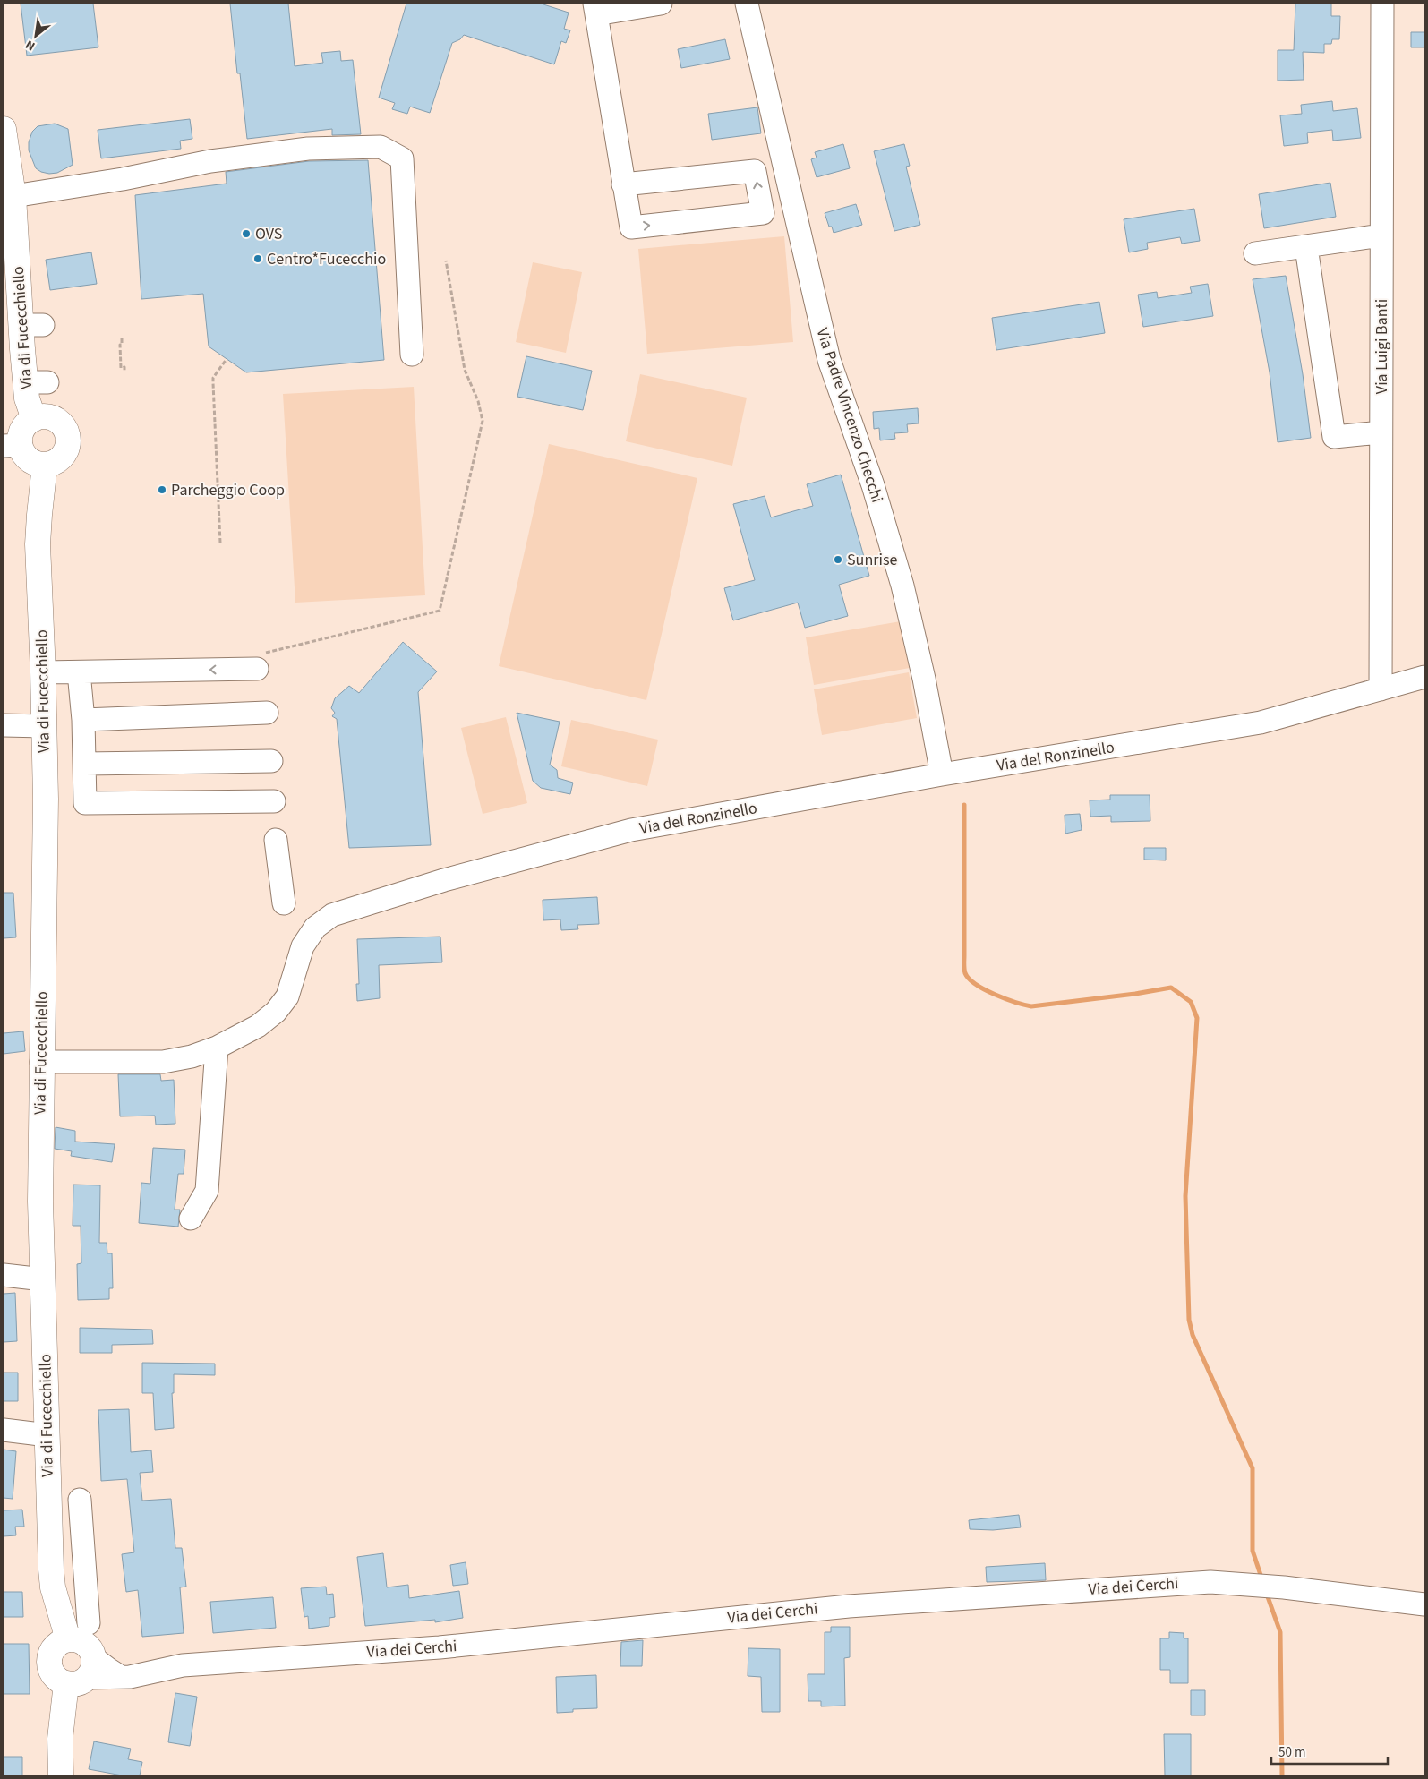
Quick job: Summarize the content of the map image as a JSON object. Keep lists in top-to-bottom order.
{
  "streets": {
    "main road": ["Via di Fucecchiello"],
    "street": [
      "Via Luigi Banti",
      "Via Padre Vincenzo Checchi",
      "Via del Ronzinello",
      "Via dei Cerchi"
    ]
  },
  "crossings": [
    ["Via di Fucecchiello", "Via del Ronzinello"],
    ["Via di Fucecchiello", "Via dei Cerchi"],
    ["Via Luigi Banti", "Via del Ronzinello"],
    ["Via Padre Vincenzo Checchi", "Via del Ronzinello"]
  ],
  "places": [
    "OVS",
    "Centro*Fucecchio",
    "Parcheggio Coop",
    "Sunrise"
  ],
  "scale_bar": "50 m",
  "north": "bottom left"
}
